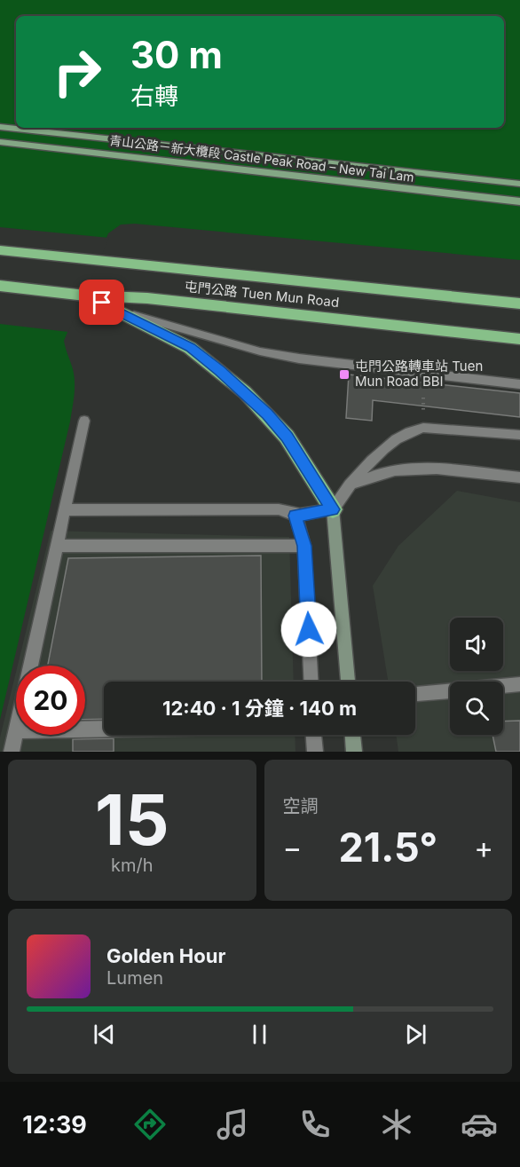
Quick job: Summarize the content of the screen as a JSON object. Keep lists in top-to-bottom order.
{
  "streets": {
    "highway": ["屯門公路 Tuen Mun Road"],
    "main road": ["青山公路－新大欖段 Castle Peak Road – New Tai Lam"]
  },
  "places": {
    "transit": ["屯門公路轉車站 Tuen Mun Road BBI"]
  },
  "page": {
    "turn": ["30 m", "右轉"],
    "limit": "20",
    "trip": "12:40 · 1 分鐘 · 140 m",
    "tile": [
      ["15", "km/h"],
      "空調"
    ],
    "heat": ["−", "21.5°", "+"],
    "song": ["Golden Hour", "Lumen"],
    "tabs": "12:39"
  }
}
